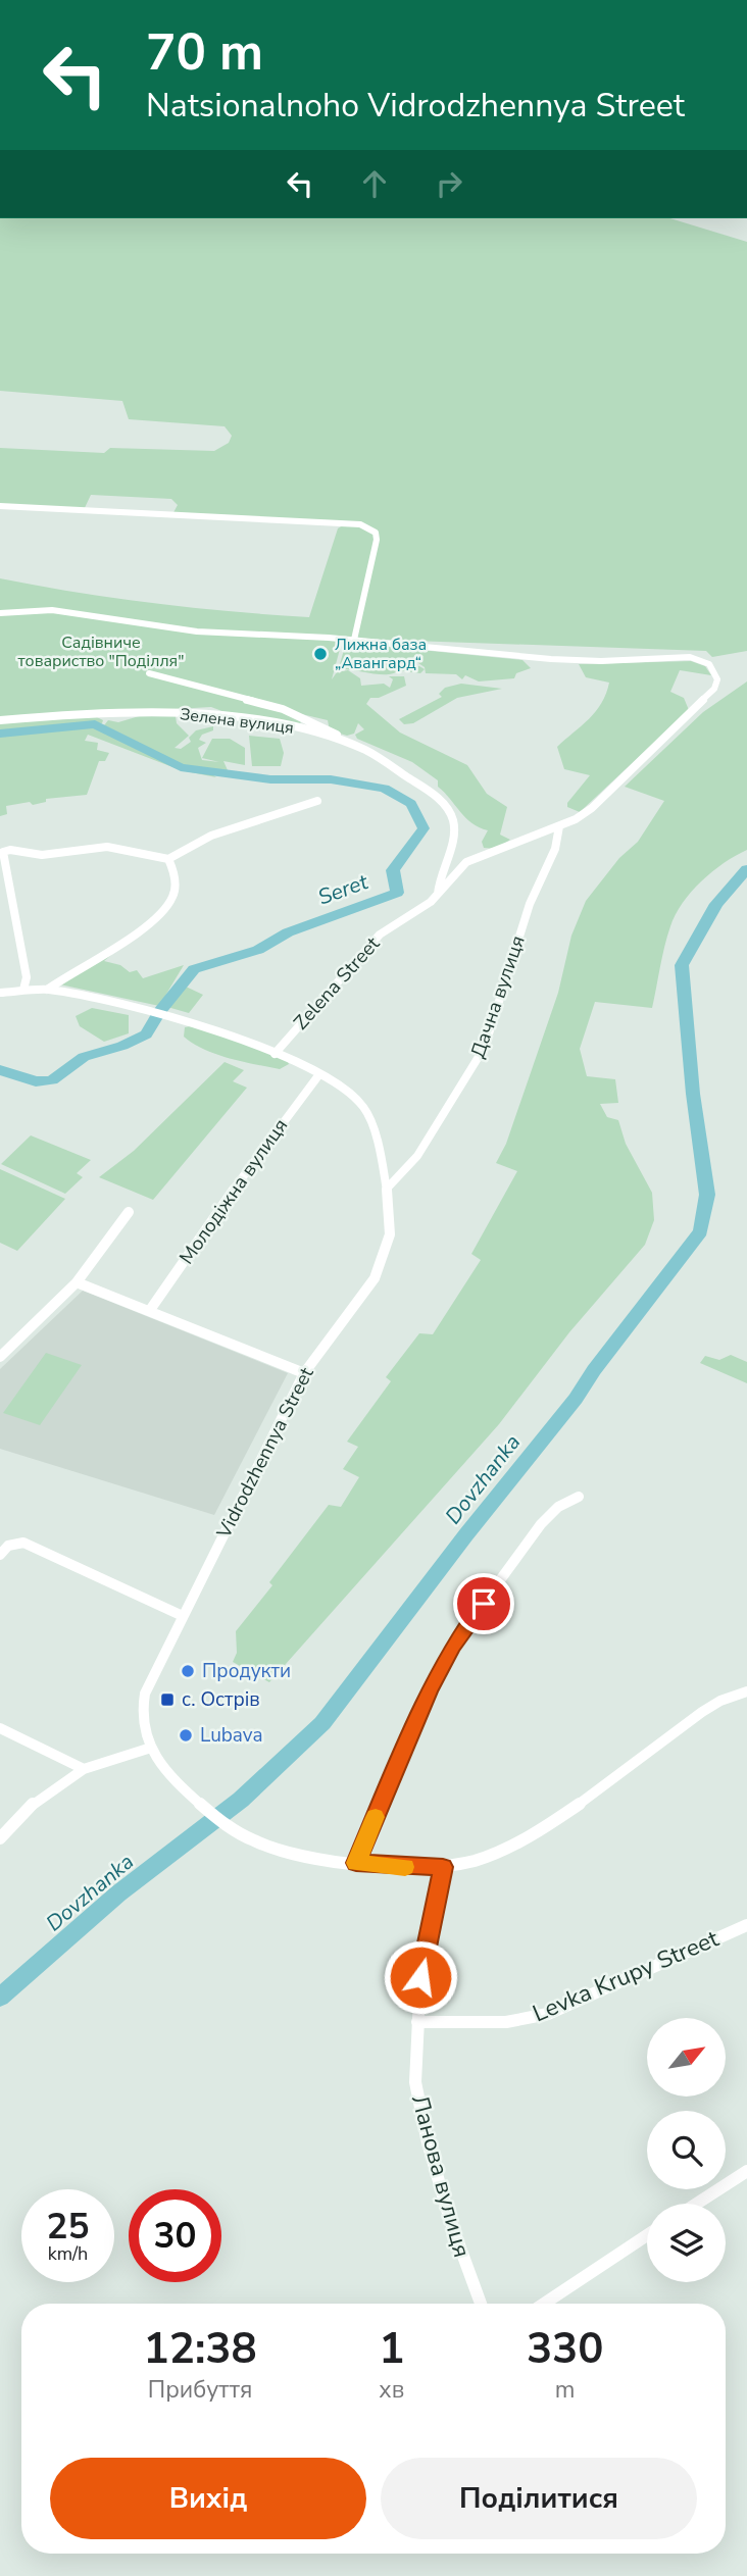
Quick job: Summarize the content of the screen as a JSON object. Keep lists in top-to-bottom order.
{
  "streets": {
    "street": [
      "Зелена вулиця",
      "Zelena Street",
      "Дачна вулиця",
      "Молодіжна вулиця",
      "Vidrodzhennya Street",
      "Levka Krupy Street",
      "Ланова вулиця"
    ]
  },
  "crossings": [
    ["Зелена вулиця", "Zelena Street"],
    ["Zelena Street", "Дачна вулиця"],
    ["Zelena Street", "Vidrodzhennya Street"],
    ["Дачна вулиця", "Vidrodzhennya Street"],
    ["Молодіжна вулиця", "Vidrodzhennya Street"],
    ["Vidrodzhennya Street", "Ланова вулиця"],
    ["Levka Krupy Street", "Ланова вулиця"]
  ],
  "water": ["Seret", "Dovzhanka"],
  "parks": ["Садівниче товариство \"Поділля\""],
  "places": {
    "other": ["Лижна база „Авангард“", "Продукти", "Lubava"],
    "transit": ["с. Острів"]
  },
  "north": "top right",
  "page": {
    "turn": ["70 m", "Natsionalnoho Vidrodzhennya Street"],
    "speed": "25 km/h",
    "limit": "30",
    "eta": [
      "12:38",
      "Прибуття",
      "1",
      "хв",
      "330",
      "m"
    ],
    "buttons": ["Вихід", "Поділитися"]
  }
}
